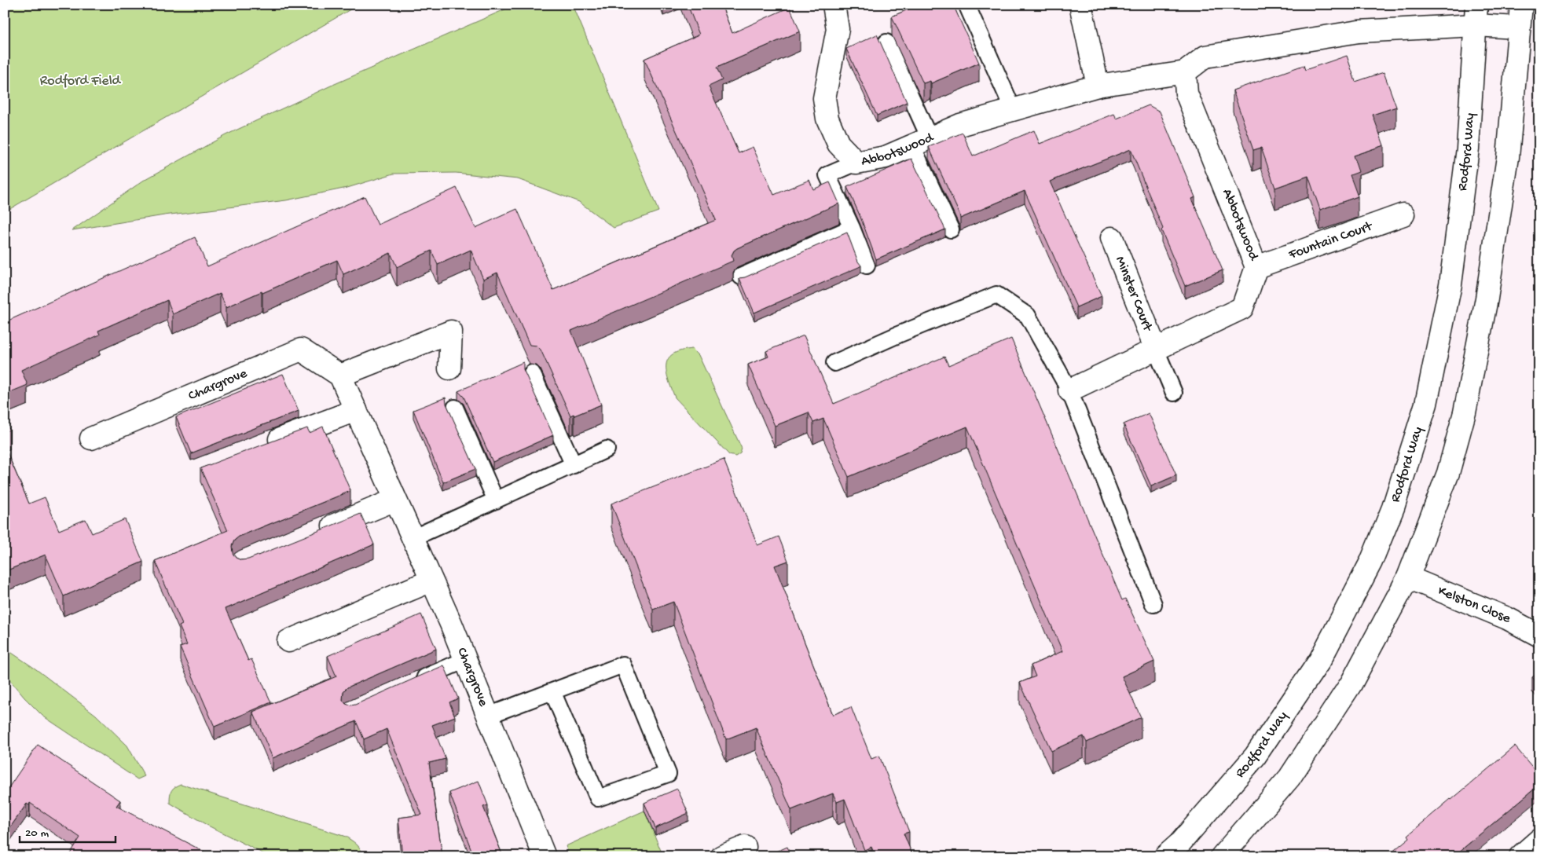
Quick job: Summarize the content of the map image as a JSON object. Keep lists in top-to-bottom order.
{
  "streets": {
    "street": [
      "Abbotswood",
      "Rodford Way",
      "Fountain Court",
      "Minster Court",
      "Chargrove",
      "Kelston Close"
    ]
  },
  "crossings": [
    ["Abbotswood", "Rodford Way"],
    ["Abbotswood", "Fountain Court"],
    ["Abbotswood", "Minster Court"]
  ],
  "parks": ["Rodford Field"],
  "scale_bar": "20 m"
}
